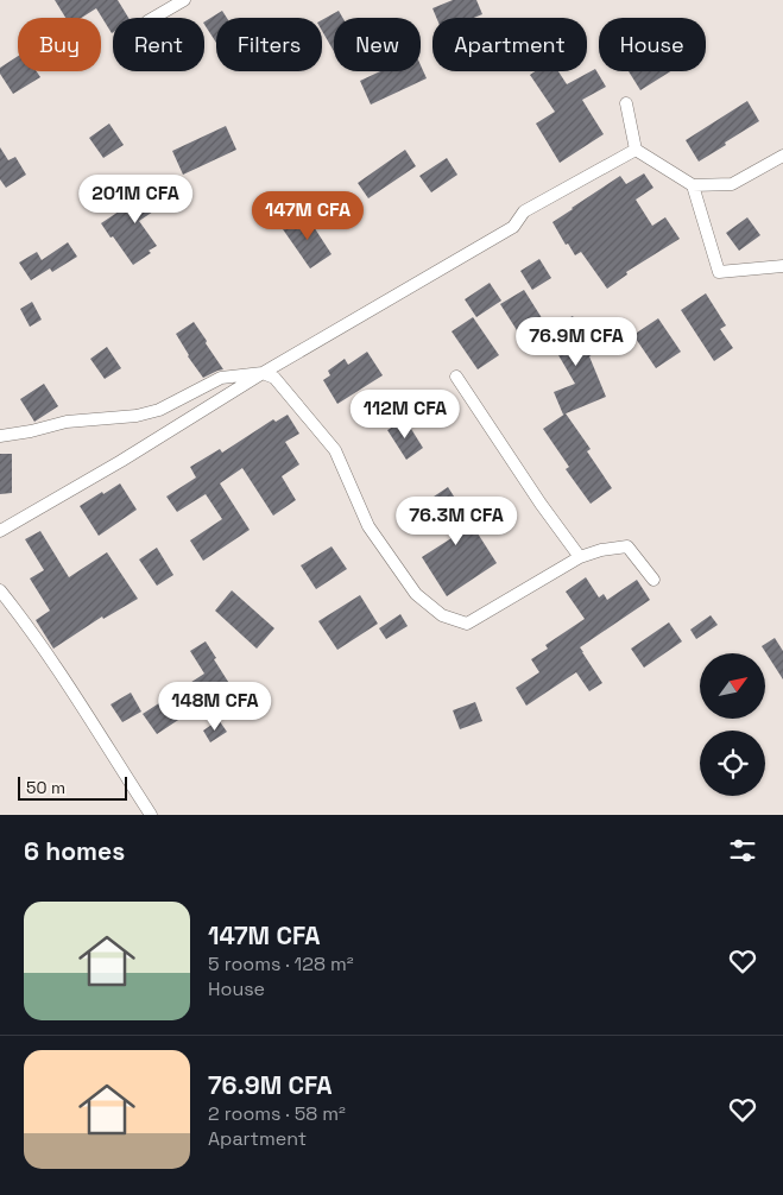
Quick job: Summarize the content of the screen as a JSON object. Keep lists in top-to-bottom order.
{
  "scale_bar": "50 m",
  "north": "top right",
  "page": {
    "chip": [
      "Buy",
      "Rent",
      "Filters",
      "New",
      "Apartment",
      "House"
    ],
    "price": [
      "201M CFA",
      "147M CFA",
      "76.9M CFA",
      "112M CFA",
      "76.3M CFA",
      "148M CFA"
    ],
    "scale": "50 m",
    "heading": "6 homes",
    "list": [
      {
        "name": "147M CFA",
        "note": "5 rooms · 128 m² · House"
      },
      {
        "name": "76.9M CFA",
        "note": "2 rooms · 58 m² · Apartment"
      }
    ]
  }
}
